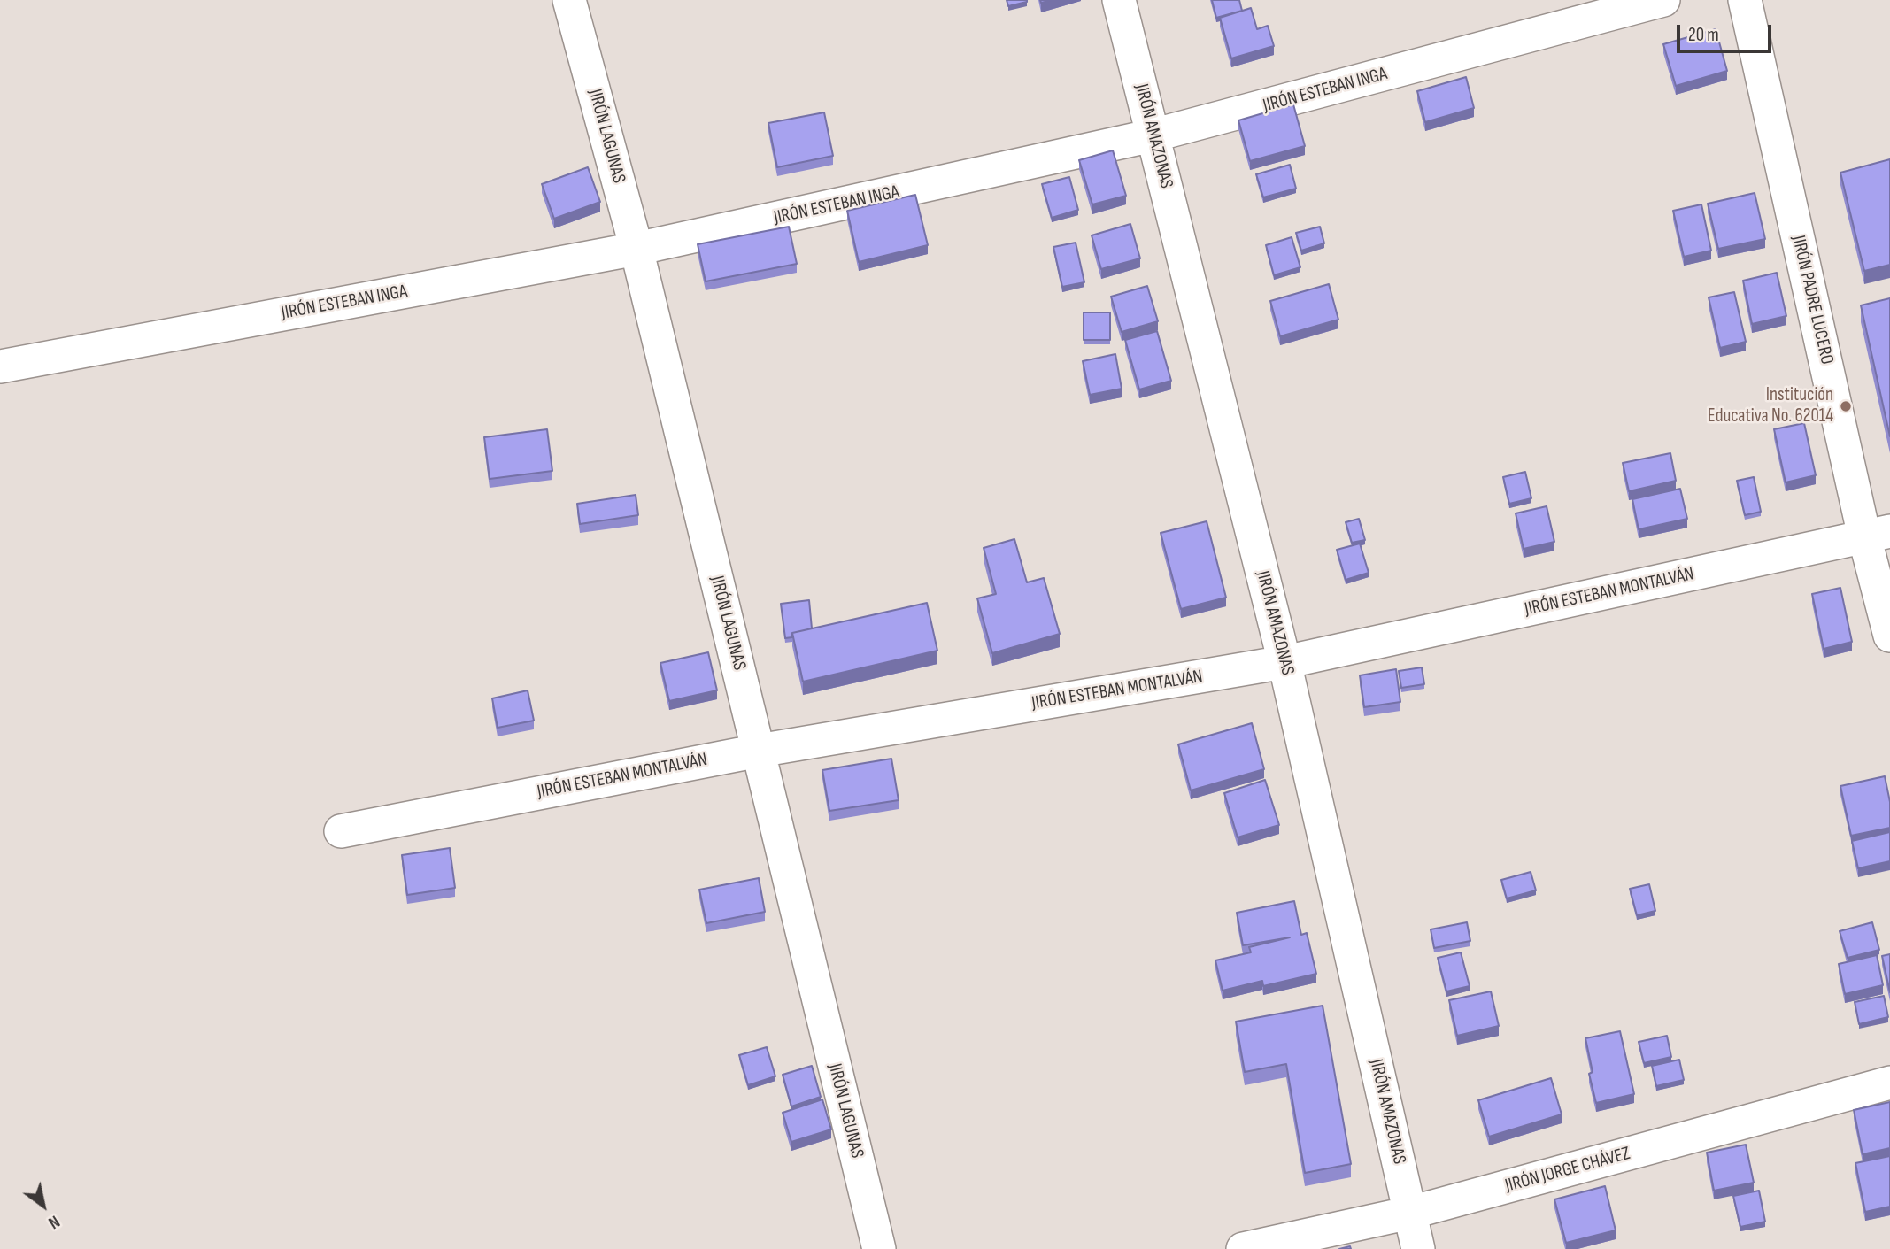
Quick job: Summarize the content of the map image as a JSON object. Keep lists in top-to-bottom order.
{
  "streets": {
    "street": [
      "JIRÓN ESTEBAN INGA",
      "JIRÓN LAGUNAS",
      "JIRÓN AMAZONAS",
      "JIRÓN PADRE LUCERO",
      "JIRÓN ESTEBAN MONTALVÁN",
      "JIRÓN JORGE CHÁVEZ"
    ]
  },
  "crossings": [
    ["JIRÓN ESTEBAN INGA", "JIRÓN LAGUNAS"],
    ["JIRÓN ESTEBAN INGA", "JIRÓN AMAZONAS"],
    ["JIRÓN LAGUNAS", "JIRÓN ESTEBAN MONTALVÁN"],
    ["JIRÓN AMAZONAS", "JIRÓN ESTEBAN MONTALVÁN"],
    ["JIRÓN AMAZONAS", "JIRÓN JORGE CHÁVEZ"],
    ["JIRÓN PADRE LUCERO", "JIRÓN ESTEBAN MONTALVÁN"]
  ],
  "places": ["Institución Educativa No. 62014"],
  "scale_bar": "20 m",
  "north": "bottom right"
}
